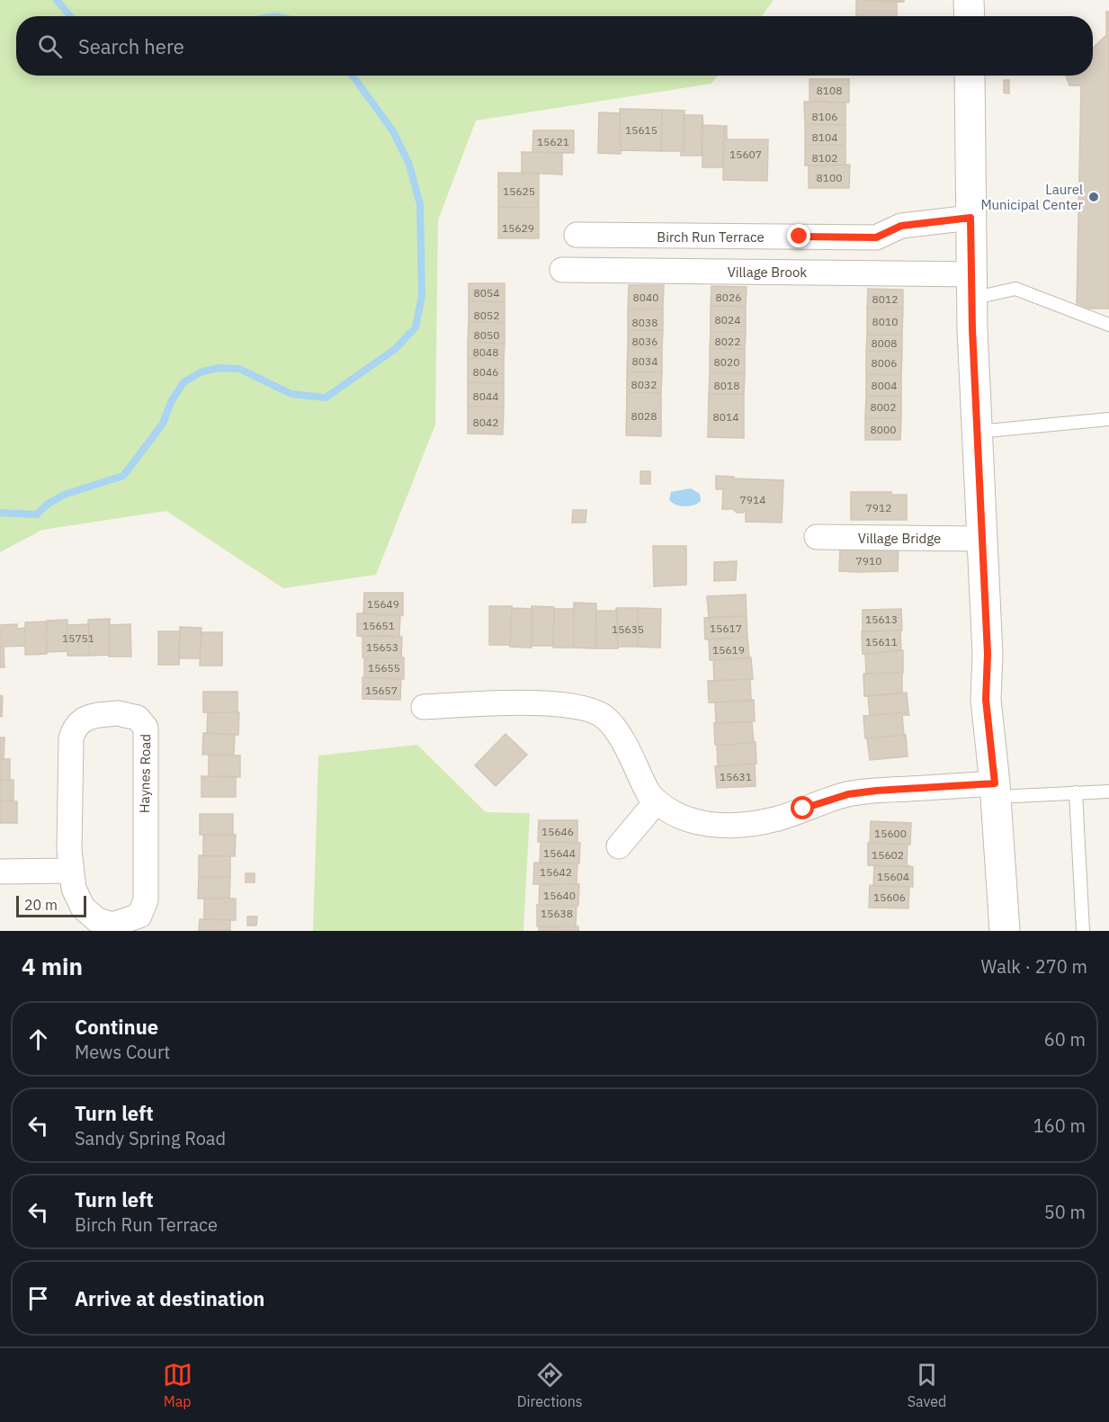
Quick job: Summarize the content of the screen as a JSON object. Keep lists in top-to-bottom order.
{
  "streets": {
    "street": [
      "Birch Run Terrace",
      "Village Brook",
      "Village Bridge",
      "Haynes Road"
    ]
  },
  "places": ["Laurel Municipal Center"],
  "house_numbers": [
    "8108",
    "8106",
    "15615",
    "8104",
    "15621",
    "15607",
    "8102",
    "8100",
    "15625",
    "15629",
    "8054",
    "8040",
    "8026",
    "8012",
    "8052",
    "8024",
    "8010",
    "8038",
    "8050",
    "8036",
    "8022",
    "8008",
    "8048",
    "8034",
    "8020",
    "8006",
    "8046",
    "8032",
    "8018",
    "8004",
    "8044",
    "8002",
    "8028",
    "8014",
    "8042",
    "8000",
    "7914",
    "7912",
    "7910",
    "15649",
    "15613",
    "15651",
    "15617",
    "15635",
    "15751",
    "15611",
    "15653",
    "15619",
    "15655",
    "15657",
    "15631",
    "15646",
    "15600",
    "15644",
    "15602",
    "15642",
    "15604",
    "15640",
    "15606",
    "15638"
  ],
  "scale_bar": "20 m",
  "page": {
    "search": "Search here",
    "scale": "20 m",
    "heading": ["4 min", "Walk · 270 m"],
    "list": [
      ["Continue", "Mews Court", "60 m"],
      ["Turn left", "Sandy Spring Road", "160 m"],
      ["Turn left", "Birch Run Terrace", "50 m"],
      "Arrive at destination"
    ],
    "nav": ["Map", "Directions", "Saved"]
  }
}
